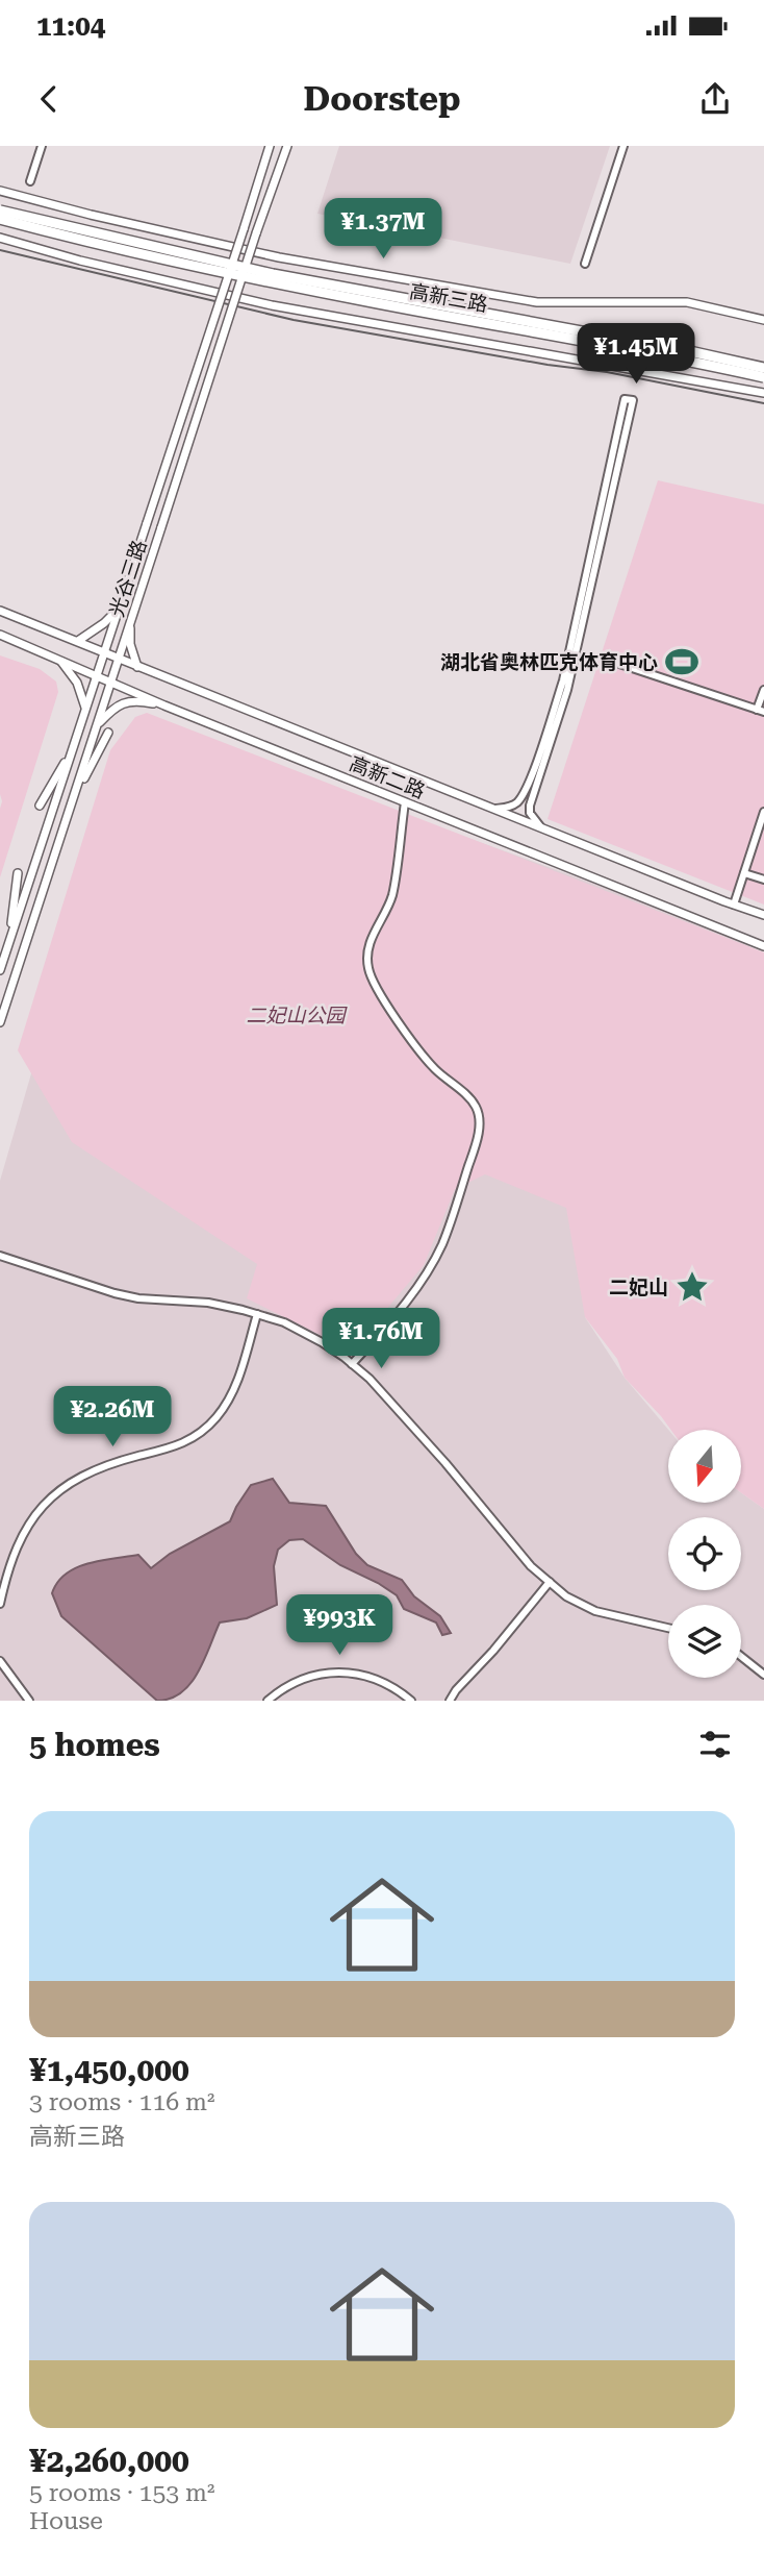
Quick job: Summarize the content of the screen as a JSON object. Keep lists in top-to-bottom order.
{
  "streets": {
    "highway": ["高新三路"],
    "main road": ["光谷三路", "高新二路"]
  },
  "crossings": [
    ["光谷三路", "高新二路"]
  ],
  "parks": ["二妃山公园"],
  "places": {
    "sports": ["湖北省奥林匹克体育中心"],
    "place": ["二妃山"]
  },
  "north": "bottom",
  "page": {
    "status": "11:04",
    "header": "Doorstep",
    "price": [
      "¥1.37M",
      "¥1.45M",
      "¥1.76M",
      "¥2.26M",
      "¥993K"
    ],
    "heading": "5 homes",
    "list": [
      {
        "name": "¥1,450,000",
        "note": "3 rooms · 116 m² · 高新三路"
      },
      {
        "name": "¥2,260,000",
        "note": "5 rooms · 153 m² · House"
      }
    ]
  }
}
